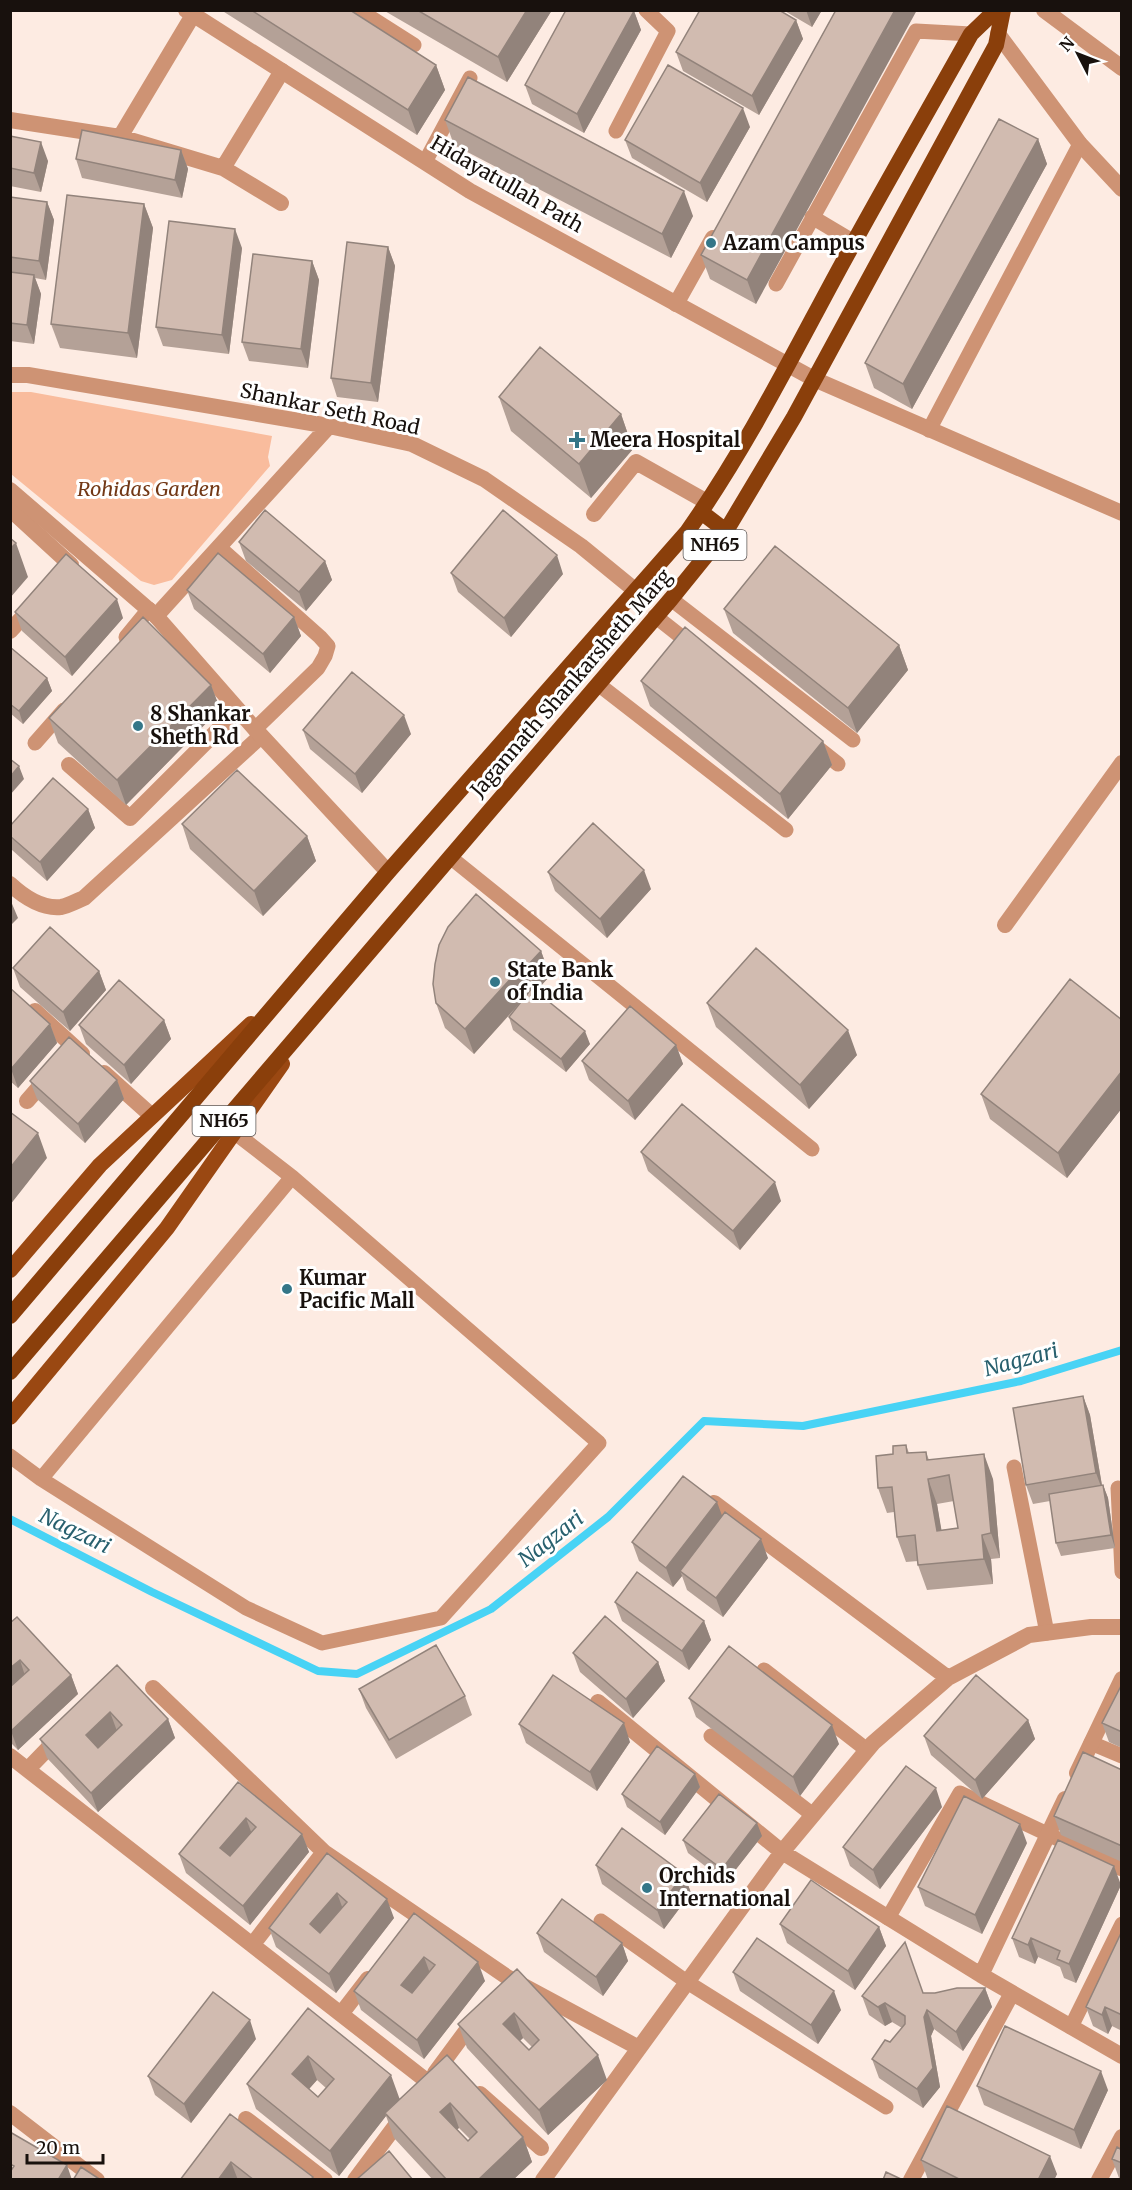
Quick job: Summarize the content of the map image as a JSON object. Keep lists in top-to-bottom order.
{
  "streets": {
    "highway": ["NH65", "Jagannath Shankarsheth Marg"],
    "street": ["Hidayatullah Path", "Shankar Seth Road"]
  },
  "crossings": [
    ["Hidayatullah Path", "Jagannath Shankarsheth Marg"],
    ["Shankar Seth Road", "Jagannath Shankarsheth Marg"]
  ],
  "water": ["Nagzari"],
  "parks": ["Rohidas Garden"],
  "places": {
    "other": [
      "Azam Campus",
      "8 Shankar Sheth Rd",
      "State Bank of India",
      "Kumar Pacific Mall",
      "Orchids International"
    ],
    "health": ["Meera Hospital"]
  },
  "scale_bar": "20 m",
  "north": "top left"
}
